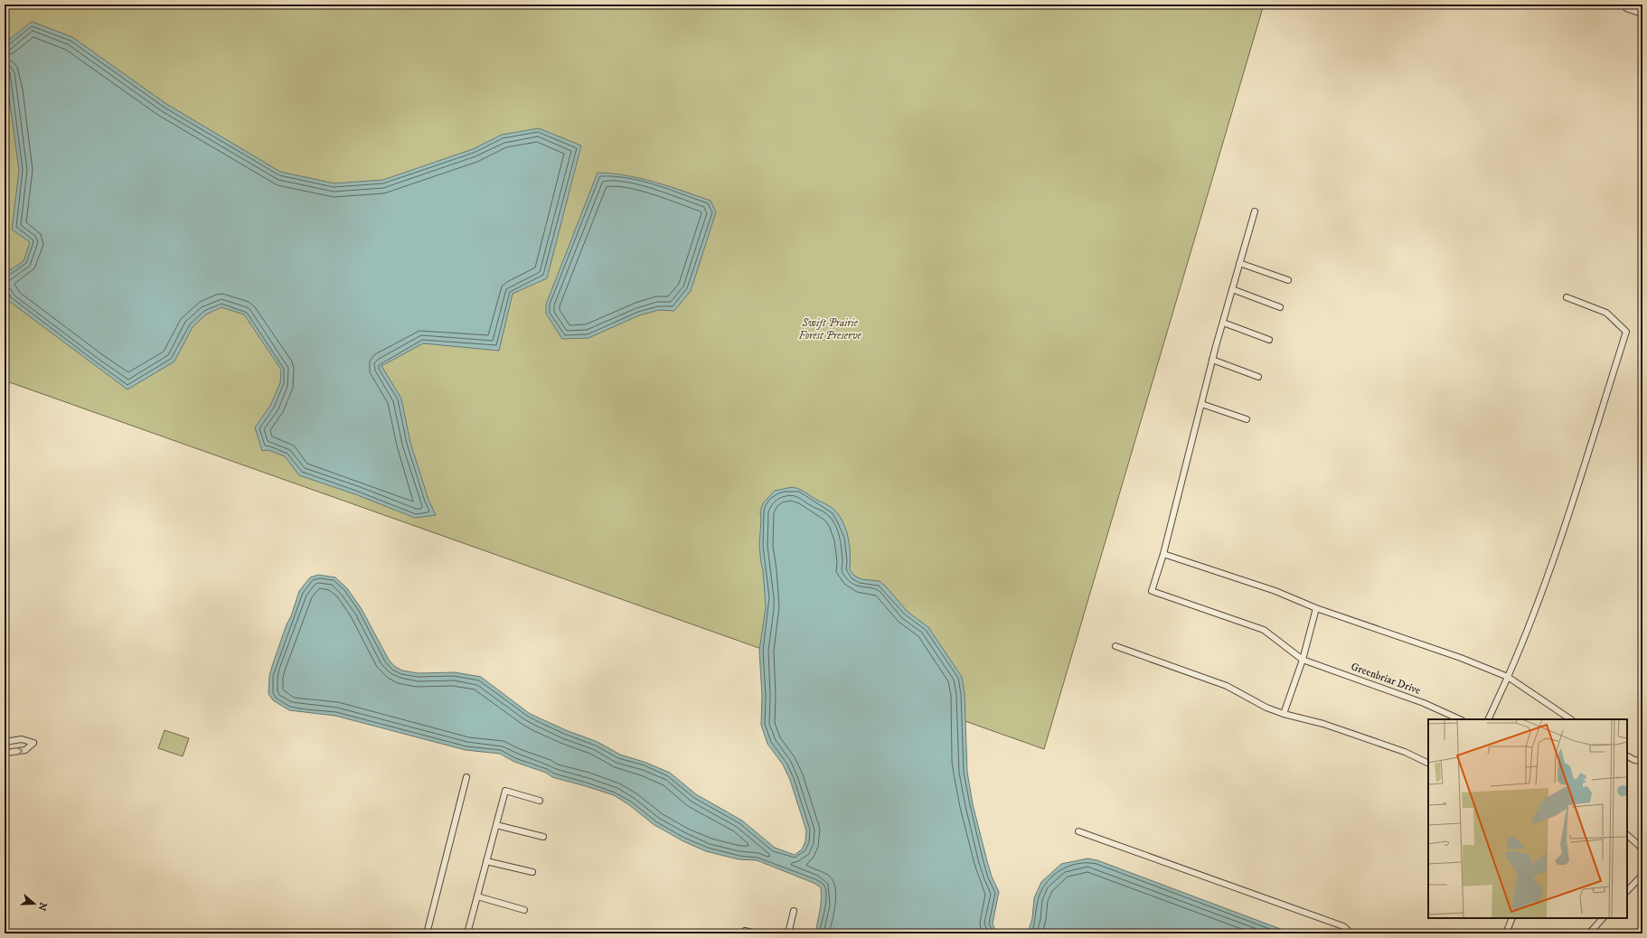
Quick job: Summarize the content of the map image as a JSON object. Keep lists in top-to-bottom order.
{
  "streets": {
    "lane": ["Greenbriar Drive"]
  },
  "parks": ["Swift Prairie Forest Preserve"],
  "north": "right"
}
